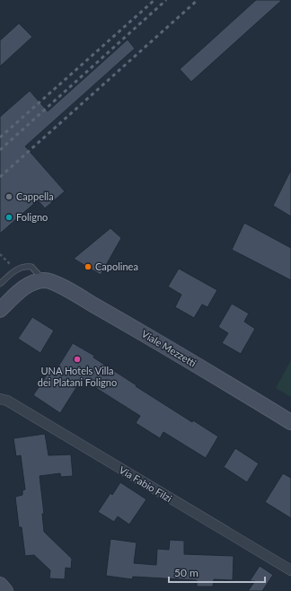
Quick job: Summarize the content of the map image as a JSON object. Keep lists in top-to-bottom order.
{
  "streets": {
    "main road": ["Viale Mezzetti"],
    "street": ["Via Fabio Filzi"]
  },
  "places": [
    "Cappella",
    "Foligno",
    "Capolinea",
    "UNA Hotels Villa dei Platani Foligno"
  ],
  "scale_bar": "50 m"
}
